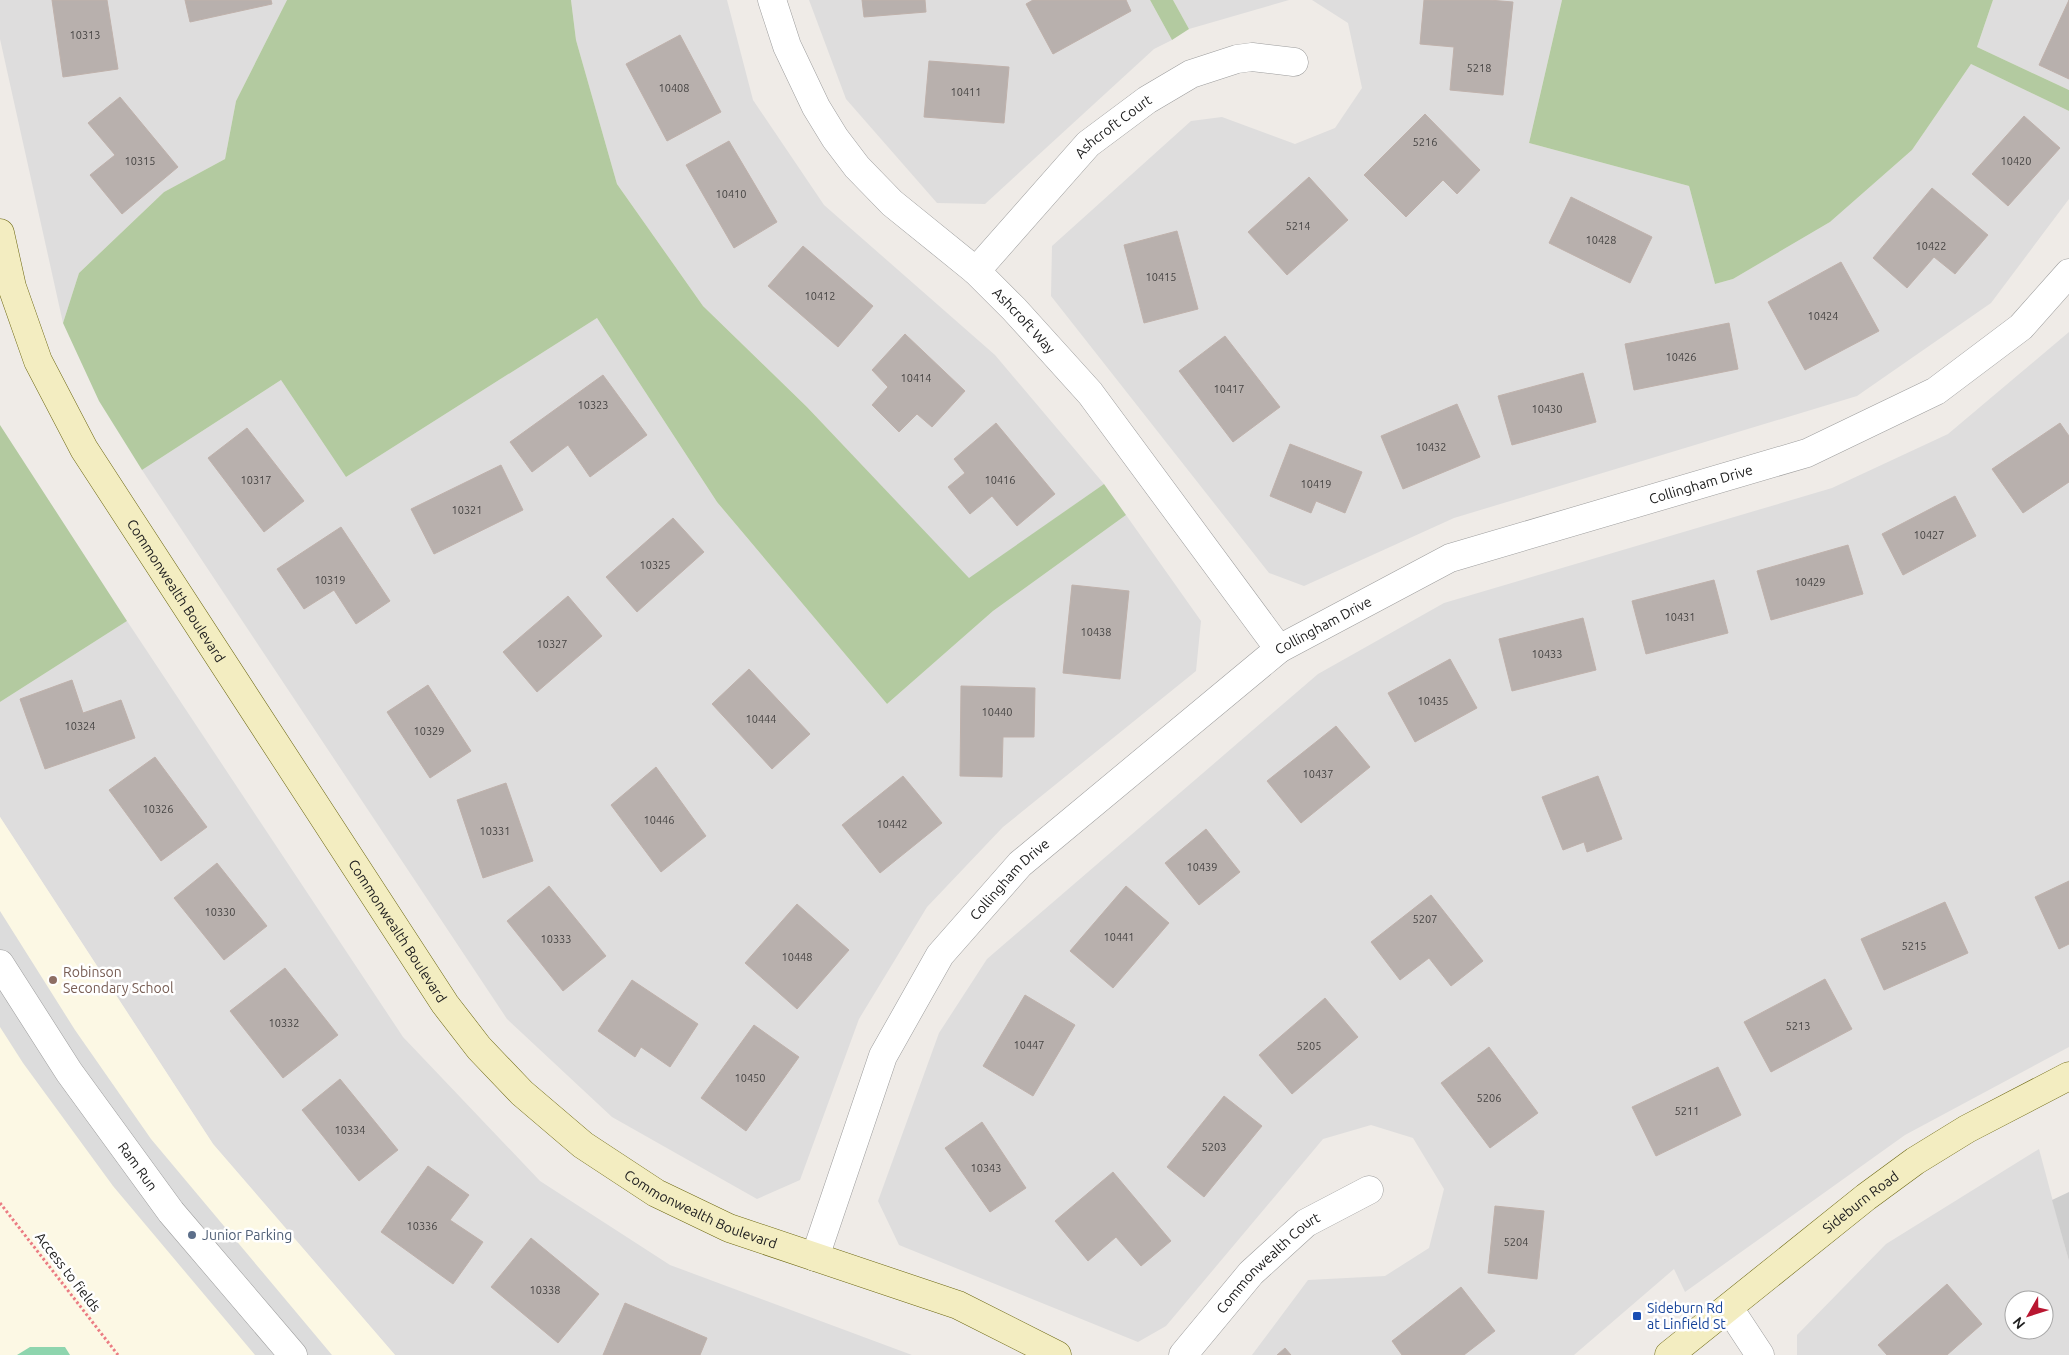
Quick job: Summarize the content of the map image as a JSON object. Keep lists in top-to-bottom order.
{
  "streets": {
    "street": [
      "Ashcroft Court",
      "Ashcroft Way",
      "Collingham Drive",
      "Commonwealth Boulevard",
      "Ram Run",
      "Sideburn Road",
      "Commonwealth Court"
    ],
    "path": ["Access to fields"]
  },
  "crossings": [
    ["Ashcroft Court", "Ashcroft Way"],
    ["Ashcroft Way", "Collingham Drive"],
    ["Collingham Drive", "Commonwealth Boulevard"]
  ],
  "places": {
    "other": ["Robinson Secondary School", "Junior Parking"],
    "transit": ["Sideburn Rd at Linfield St"]
  },
  "house_numbers": [
    "10313",
    "5218",
    "10408",
    "10411",
    "5216",
    "10315",
    "10420",
    "10410",
    "5214",
    "10428",
    "10422",
    "10415",
    "10412",
    "10424",
    "10426",
    "10414",
    "10417",
    "10323",
    "10430",
    "10432",
    "10317",
    "10416",
    "10419",
    "10321",
    "10427",
    "10325",
    "10319",
    "10429",
    "10431",
    "10438",
    "10327",
    "10433",
    "10435",
    "10440",
    "10444",
    "10324",
    "10329",
    "10437",
    "10326",
    "10446",
    "10442",
    "10331",
    "10439",
    "10330",
    "5207",
    "10441",
    "10333",
    "5215",
    "10448",
    "10332",
    "5213",
    "10447",
    "5205",
    "10450",
    "5206",
    "5211",
    "10334",
    "5203",
    "10343",
    "10336",
    "5204",
    "10338"
  ],
  "north": "bottom left"
}
